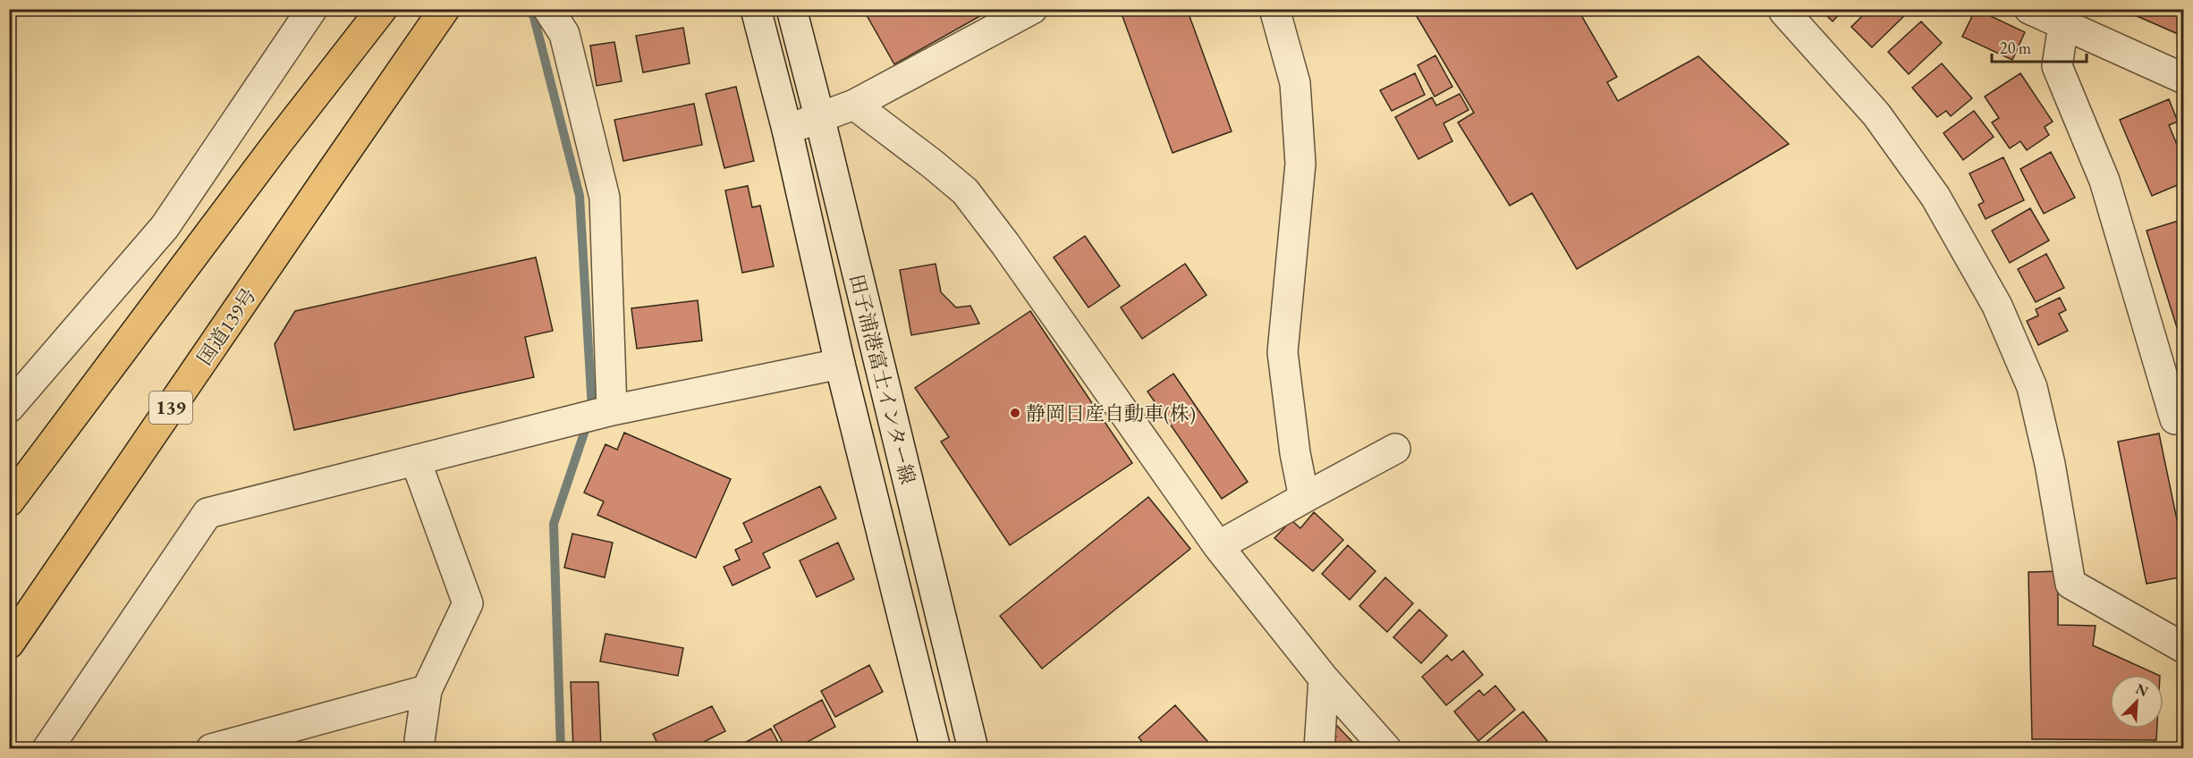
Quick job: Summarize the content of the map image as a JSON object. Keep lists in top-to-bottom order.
{
  "streets": {
    "highway": ["国道139号", "139"],
    "street": ["田子浦港富士インター線"]
  },
  "places": ["静岡日産自動車(株)"],
  "scale_bar": "20 m",
  "north": "top right"
}
